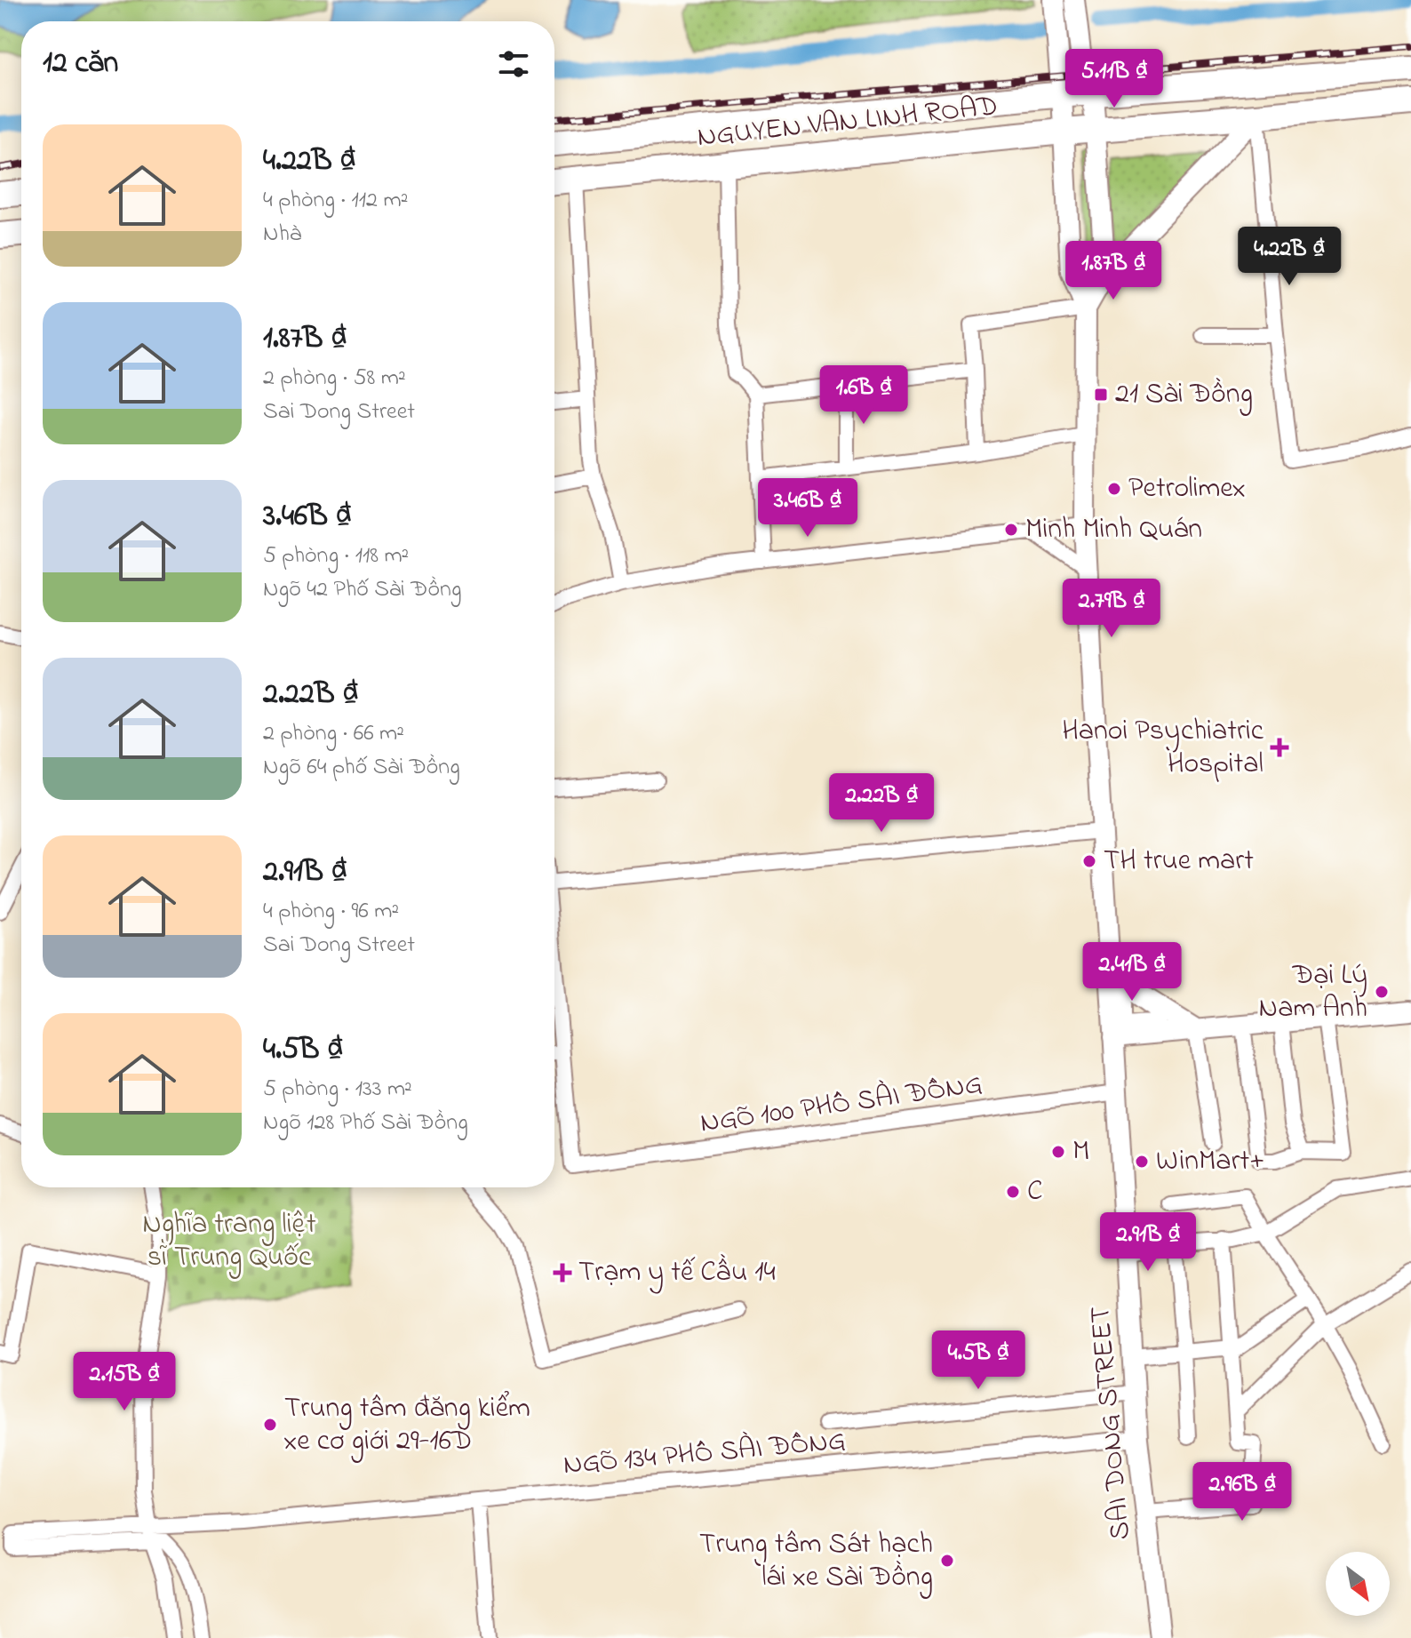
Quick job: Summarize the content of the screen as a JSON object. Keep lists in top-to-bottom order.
{
  "streets": {
    "highway": ["NGUYEN VAN LINH ROAD"],
    "street": ["NGÕ 100 PHỐ SÀI ĐỒNG", "SAI DONG STREET", "NGÕ 134 PHỐ SÀI ĐỒNG"]
  },
  "crossings": [
    ["NGUYEN VAN LINH ROAD", "SAI DONG STREET"],
    ["NGÕ 100 PHỐ SÀI ĐỒNG", "SAI DONG STREET"],
    ["SAI DONG STREET", "NGÕ 134 PHỐ SÀI ĐỒNG"]
  ],
  "parks": ["Nghĩa trang liệt sĩ Trung Quốc"],
  "places": {
    "transit": ["21 Sài Đồng"],
    "other": [
      "Petrolimex",
      "Minh Minh Quán",
      "TH true mart",
      "Đại Lý Nam Anh",
      "M",
      "WinMart+",
      "C",
      "Trung tâm đăng kiểm xe cơ giới 29-16D",
      "Trung tâm Sát hạch lái xe Sài Đồng"
    ],
    "health": ["Hanoi Psychiatric Hospital", "Trạm y tế Cầu 14"]
  },
  "north": "bottom right",
  "page": {
    "heading": "12 căn",
    "price": [
      "5.11B ₫",
      "4.22B ₫",
      "1.87B ₫",
      "1.6B ₫",
      "3.46B ₫",
      "2.79B ₫",
      "2.22B ₫",
      "2.41B ₫",
      "2.91B ₫",
      "4.5B ₫",
      "2.15B ₫",
      "2.96B ₫"
    ],
    "list": [
      {
        "name": "4.22B ₫",
        "note": "4 phòng · 112 m² · Nhà"
      },
      {
        "name": "1.87B ₫",
        "note": "2 phòng · 58 m² · Sai Dong Street"
      },
      {
        "name": "3.46B ₫",
        "note": "5 phòng · 118 m² · Ngõ 42 Phố Sài Đồng"
      },
      {
        "name": "2.22B ₫",
        "note": "2 phòng · 66 m² · Ngõ 64 phố Sài Đồng"
      },
      {
        "name": "2.91B ₫",
        "note": "4 phòng · 96 m² · Sai Dong Street"
      },
      {
        "name": "4.5B ₫",
        "note": "5 phòng · 133 m² · Ngõ 128 Phố Sài Đồng"
      }
    ]
  }
}
